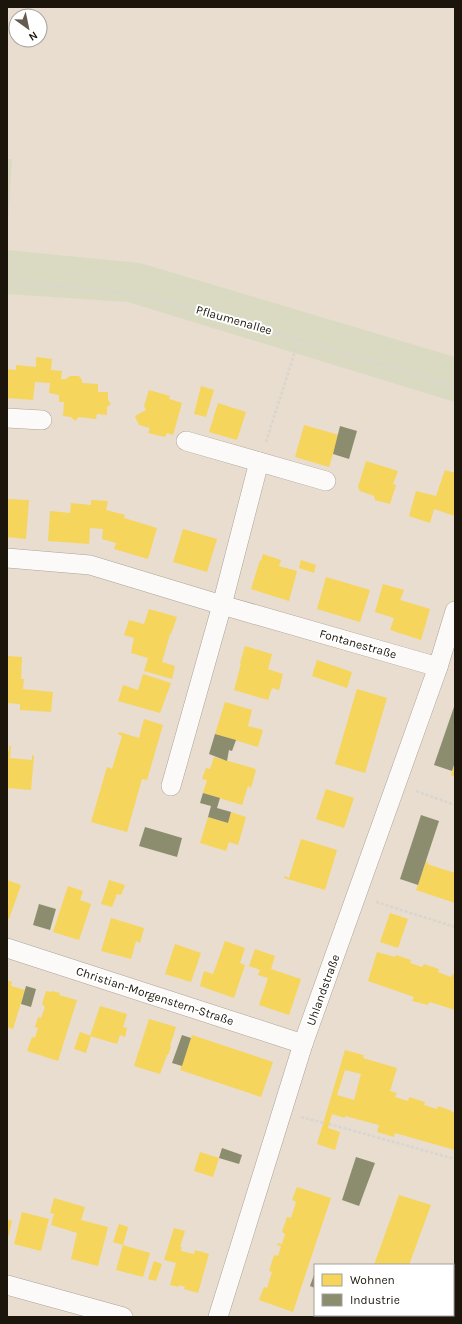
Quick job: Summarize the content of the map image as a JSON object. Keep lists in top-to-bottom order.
{
  "streets": {
    "street": ["Fontanestraße", "Uhlandstraße", "Christian-Morgenstern-Straße"],
    "path": ["Pflaumenallee"]
  },
  "crossings": [
    ["Fontanestraße", "Uhlandstraße"],
    ["Uhlandstraße", "Christian-Morgenstern-Straße"]
  ],
  "legend": ["Wohnen", "Industrie"],
  "north": "bottom right"
}
